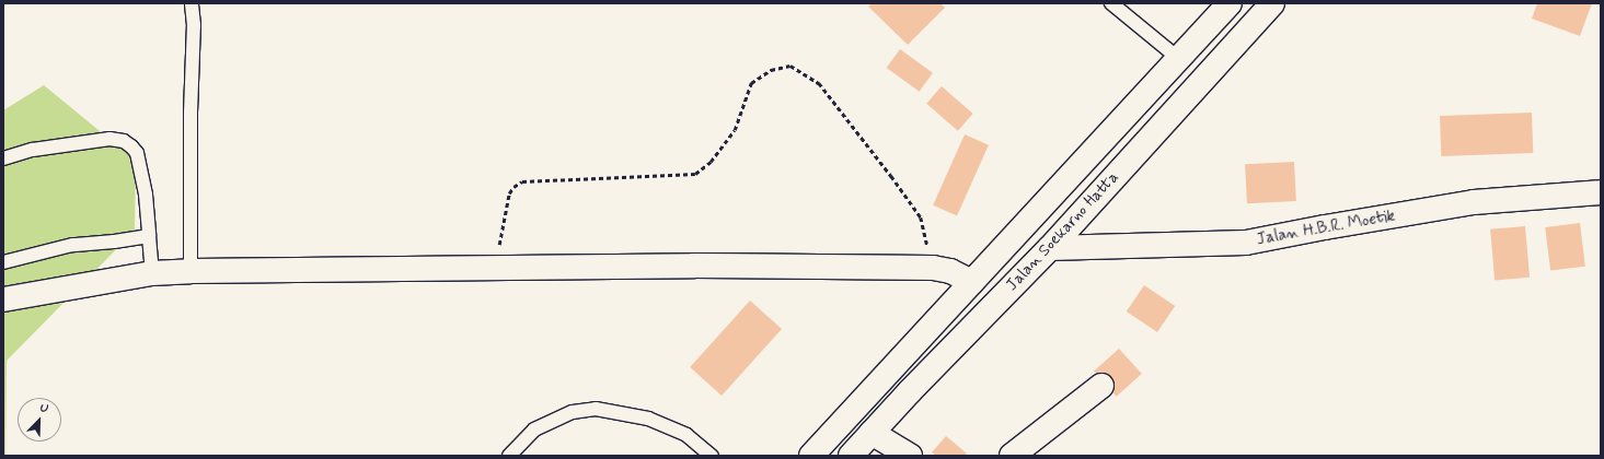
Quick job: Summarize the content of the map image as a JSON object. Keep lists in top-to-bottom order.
{
  "streets": {
    "main road": ["Jalan H.B.R. Moetik", "Jalan Soekarno Hatta"]
  },
  "crossings": [
    ["Jalan H.B.R. Moetik", "Jalan Soekarno Hatta"]
  ],
  "north": "top right"
}
